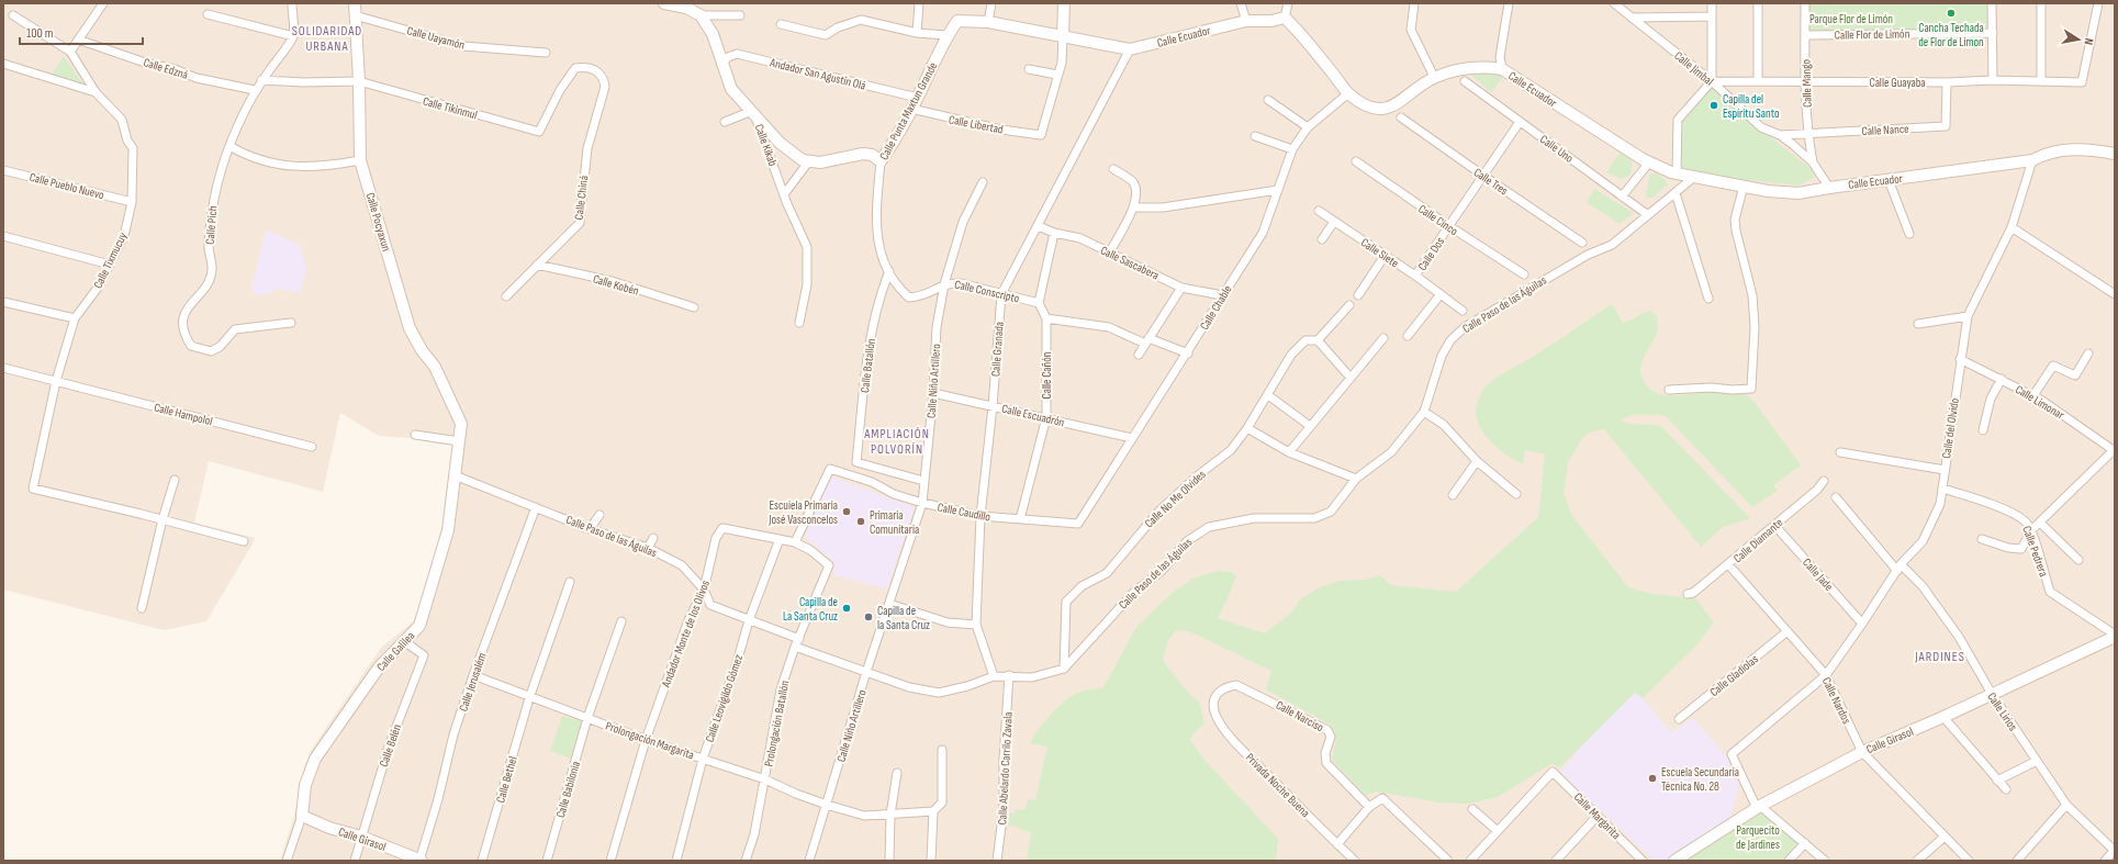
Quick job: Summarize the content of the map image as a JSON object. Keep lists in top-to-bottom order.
{
  "streets": {
    "street": [
      "Calle Flor de Limón",
      "Calle Ecuador",
      "Calle Uayamón",
      "Calle Edzná",
      "Calle Jimbal",
      "Andador San Agustín Olá",
      "Calle Guayaba",
      "Calle Mango",
      "Calle Tikinmul",
      "Calle Punta Maxtun Grande",
      "Calle Libertad",
      "Calle Nance",
      "Calle Kikab",
      "Calle Uno",
      "Calle Tres",
      "Calle Pueblo Nuevo",
      "Calle Chiná",
      "Calle Cinco",
      "Calle Pocyaxun",
      "Calle Pich",
      "Calle Siete",
      "Calle Dos",
      "Calle Tixmucuy",
      "Calle Sascabera",
      "Calle Kobén",
      "Calle Conscripto",
      "Calle Paso de las Águilas",
      "Calle Chable",
      "Calle Granada",
      "Calle Batallón",
      "Calle Cañón",
      "Calle Niño Artillero",
      "Calle Limonar",
      "Calle Hampolol",
      "Calle Escuadrón",
      "Calle del Olvido",
      "Calle No Me Olvides",
      "Calle Caudillo",
      "Calle Diamante",
      "Calle Pedrera",
      "Calle Jade",
      "Andador Monte de los Olivos",
      "Calle Galilea",
      "Calle Gladiolas",
      "Calle Jerusalém",
      "Calle Leovigildo Gómez",
      "Calle Nardos",
      "Calle Lirios",
      "Calle Narciso",
      "Prolongación Batallón",
      "Prolongación Margarita",
      "Calle Girasol",
      "Calle Belén",
      "Calle Abelardo Carrilo Zavala",
      "Calle Bethel",
      "Privada Noche Buena",
      "Calle Babilonia",
      "Calle Margarita"
    ]
  },
  "crossings": [
    ["Calle Flor de Limón", "Calle Mango"],
    ["Calle Ecuador", "Calle Jimbal"],
    ["Calle Ecuador", "Calle Punta Maxtun Grande"],
    ["Calle Ecuador", "Calle Paso de las Águilas"],
    ["Calle Ecuador", "Calle Chable"],
    ["Calle Ecuador", "Calle Granada"],
    ["Calle Ecuador", "Calle del Olvido"],
    ["Calle Uayamón", "Calle Pocyaxun"],
    ["Calle Edzná", "Calle Pich"],
    ["Calle Jimbal", "Calle Guayaba"],
    ["Calle Jimbal", "Calle Mango"],
    ["Calle Jimbal", "Calle Nance"],
    ["Andador San Agustín Olá", "Calle Punta Maxtun Grande"],
    ["Andador San Agustín Olá", "Calle Kikab"],
    ["Calle Guayaba", "Calle Mango"],
    ["Calle Guayaba", "Calle Nance"],
    ["Calle Mango", "Calle Nance"],
    ["Calle Tikinmul", "Calle Chiná"],
    ["Calle Tikinmul", "Calle Pocyaxun"],
    ["Calle Tikinmul", "Calle Pich"],
    ["Calle Punta Maxtun Grande", "Calle Libertad"],
    ["Calle Punta Maxtun Grande", "Calle Conscripto"],
    ["Calle Uno", "Calle Dos"],
    ["Calle Uno", "Calle Paso de las Águilas"],
    ["Calle Tres", "Calle Dos"],
    ["Calle Pueblo Nuevo", "Calle Tixmucuy"],
    ["Calle Chiná", "Calle Kobén"],
    ["Calle Cinco", "Calle Dos"],
    ["Calle Pocyaxun", "Calle Galilea"],
    ["Calle Siete", "Calle Dos"],
    ["Calle Tixmucuy", "Calle Hampolol"],
    ["Calle Sascabera", "Calle Chable"],
    ["Calle Sascabera", "Calle Granada"],
    ["Calle Conscripto", "Calle Granada"],
    ["Calle Conscripto", "Calle Batallón"],
    ["Calle Conscripto", "Calle Niño Artillero"],
    ["Calle Paso de las Águilas", "Calle Granada"],
    ["Calle Paso de las Águilas", "Calle Niño Artillero"],
    ["Calle Paso de las Águilas", "Calle No Me Olvides"],
    ["Calle Paso de las Águilas", "Andador Monte de los Olivos"],
    ["Calle Paso de las Águilas", "Calle Galilea"],
    ["Calle Paso de las Águilas", "Calle Jerusalém"],
    ["Calle Paso de las Águilas", "Calle Leovigildo Gómez"],
    ["Calle Paso de las Águilas", "Prolongación Batallón"],
    ["Calle Paso de las Águilas", "Calle Abelardo Carrilo Zavala"],
    ["Calle Chable", "Calle Escuadrón"],
    ["Calle Chable", "Calle Caudillo"],
    ["Calle Granada", "Calle Escuadrón"],
    ["Calle Granada", "Calle Caudillo"],
    ["Calle Batallón", "Calle Niño Artillero"],
    ["Calle Cañón", "Calle Escuadrón"],
    ["Calle Cañón", "Calle Caudillo"],
    ["Calle Niño Artillero", "Calle Escuadrón"],
    ["Calle Niño Artillero", "Calle Caudillo"],
    ["Calle Niño Artillero", "Prolongación Margarita"],
    ["Calle Limonar", "Calle del Olvido"],
    ["Calle del Olvido", "Calle Pedrera"],
    ["Calle del Olvido", "Calle Jade"],
    ["Calle del Olvido", "Calle Nardos"],
    ["Calle del Olvido", "Calle Lirios"],
    ["Calle del Olvido", "Calle Girasol"],
    ["Calle Caudillo", "Prolongación Batallón"],
    ["Calle Diamante", "Calle Jade"],
    ["Calle Diamante", "Calle Nardos"],
    ["Calle Pedrera", "Calle Girasol"],
    ["Andador Monte de los Olivos", "Calle Leovigildo Gómez"],
    ["Andador Monte de los Olivos", "Prolongación Margarita"],
    ["Calle Galilea", "Calle Girasol"],
    ["Calle Galilea", "Calle Belén"],
    ["Calle Gladiolas", "Calle Nardos"],
    ["Calle Jerusalém", "Prolongación Margarita"],
    ["Calle Jerusalém", "Calle Girasol"],
    ["Calle Leovigildo Gómez", "Prolongación Margarita"],
    ["Calle Nardos", "Calle Girasol"],
    ["Calle Lirios", "Calle Girasol"],
    ["Calle Narciso", "Privada Noche Buena"],
    ["Prolongación Batallón", "Prolongación Margarita"],
    ["Prolongación Margarita", "Calle Bethel"],
    ["Prolongación Margarita", "Calle Babilonia"],
    ["Calle Girasol", "Calle Belén"]
  ],
  "districts": ["SOLIDARIDAD URBANA", "AMPLIACIÓN POLVORÍN", "JARDINES"],
  "parks": ["Parque Flor de Limón", "Parquecito de Jardines"],
  "places": [
    "Cancha Techada de Flor de Limon",
    "Capilla del Espíritu Santo",
    "Escuiela Primaria José Vasconcelos",
    "Primaria Comunitaria",
    "Capilla de La Santa Cruz",
    "Capilla de la Santa Cruz",
    "Escuela Secundaria Técnica No. 28"
  ],
  "scale_bar": "100 m",
  "north": "right"
}
